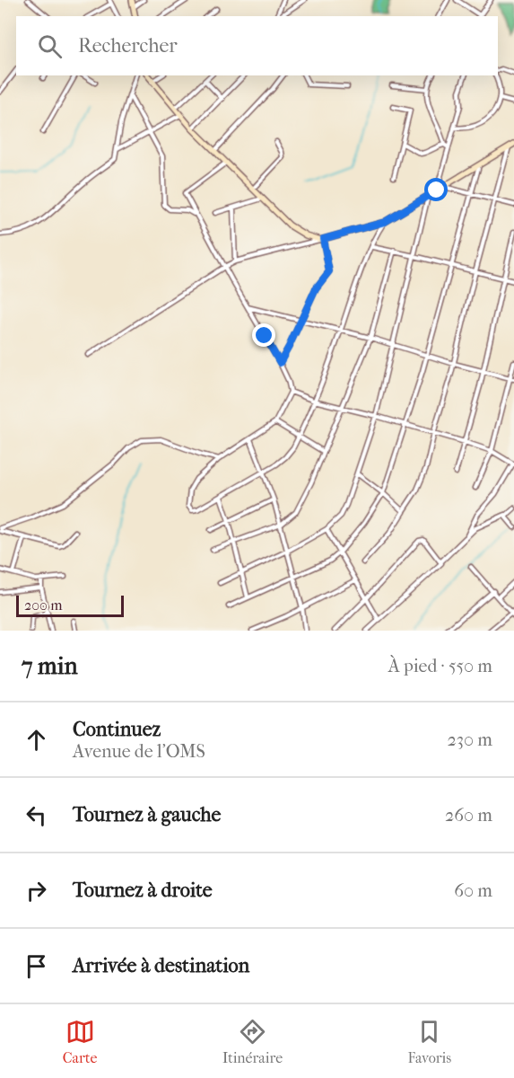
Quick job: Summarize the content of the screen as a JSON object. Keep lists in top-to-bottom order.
{
  "scale_bar": "200 m",
  "page": {
    "search": "Rechercher",
    "scale": "200 m",
    "heading": ["7 min", "À pied · 550 m"],
    "list": [
      ["Continuez", "Avenue de l'OMS", "230 m"],
      ["Tournez à gauche", "260 m"],
      ["Tournez à droite", "60 m"],
      "Arrivée à destination"
    ],
    "nav": ["Carte", "Itinéraire", "Favoris"]
  }
}
